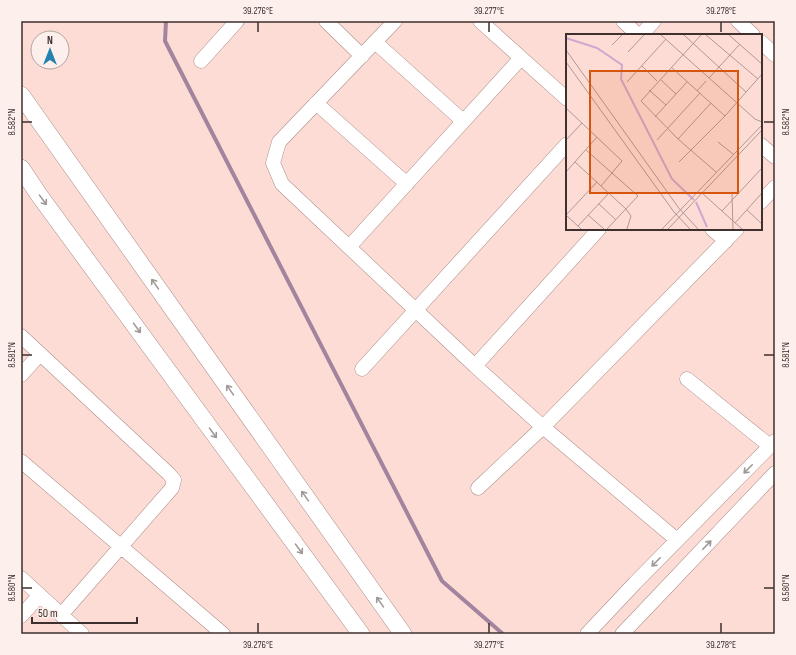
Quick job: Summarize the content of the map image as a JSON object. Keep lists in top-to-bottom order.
{
  "scale_bar": "50 m",
  "north": "top",
  "coordinates": [
    "39.276°E",
    "39.277°E",
    "39.278°E",
    "8.582°N",
    "8.581°N",
    "8.580°N"
  ]
}
